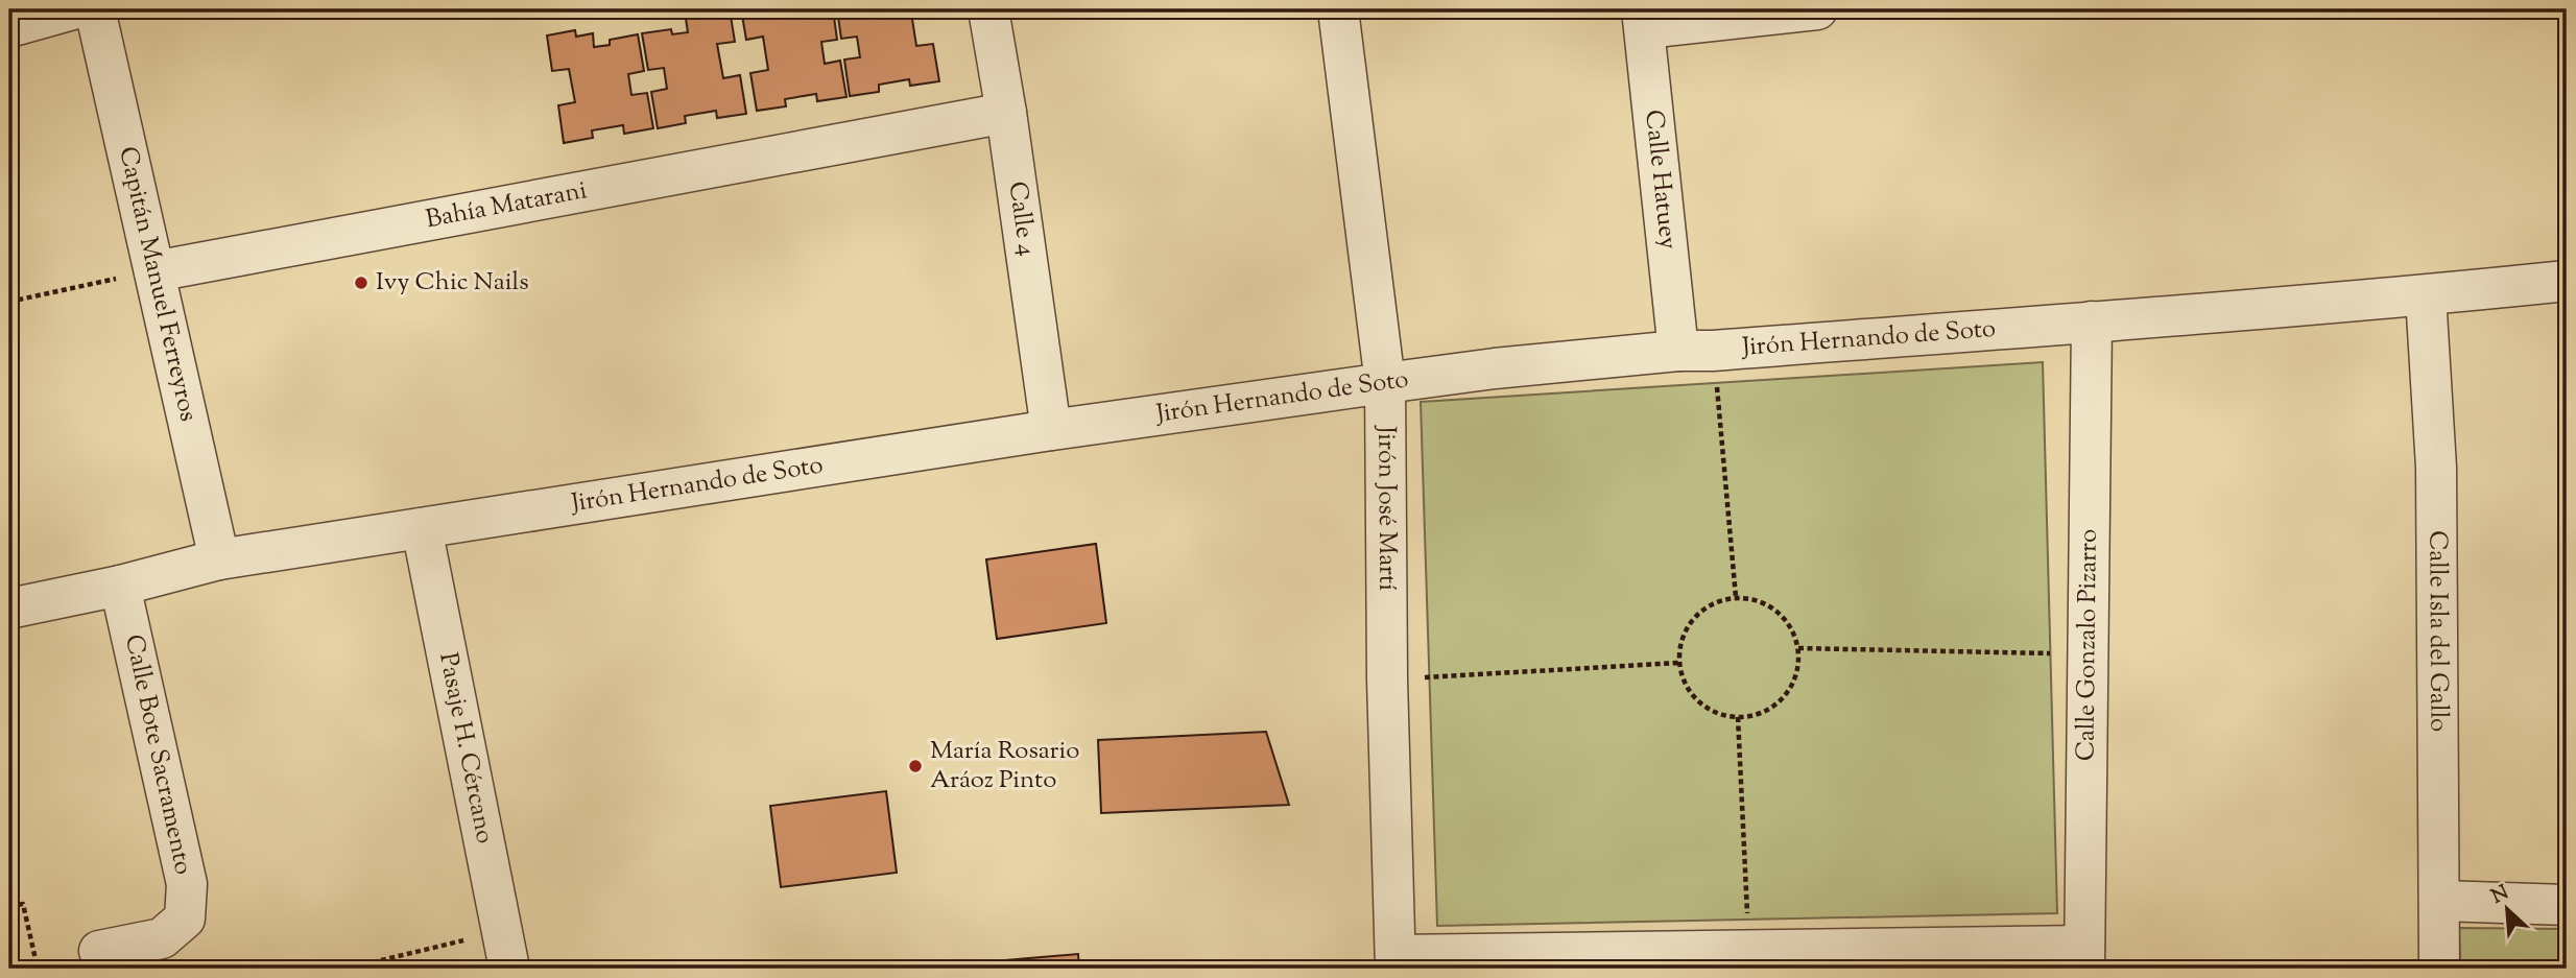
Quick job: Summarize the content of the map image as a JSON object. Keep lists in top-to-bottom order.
{
  "streets": {
    "street": [
      "Calle Hatuey",
      "Bahía Matarani",
      "Calle 4",
      "Capitán Manuel Ferreyros",
      "Jirón Hernando de Soto",
      "Jirón José Martí",
      "Calle Isla del Gallo",
      "Calle Gonzalo Pizarro",
      "Pasaje H. Cércano",
      "Calle Bote Sacramento"
    ]
  },
  "crossings": [
    ["Calle Hatuey", "Jirón Hernando de Soto"],
    ["Bahía Matarani", "Calle 4"],
    ["Bahía Matarani", "Capitán Manuel Ferreyros"],
    ["Calle 4", "Jirón Hernando de Soto"],
    ["Capitán Manuel Ferreyros", "Jirón Hernando de Soto"],
    ["Jirón Hernando de Soto", "Jirón José Martí"],
    ["Jirón Hernando de Soto", "Calle Isla del Gallo"],
    ["Jirón Hernando de Soto", "Calle Gonzalo Pizarro"],
    ["Jirón Hernando de Soto", "Pasaje H. Cércano"],
    ["Jirón Hernando de Soto", "Calle Bote Sacramento"]
  ],
  "places": ["Ivy Chic Nails", "María Rosario Aráoz Pinto"],
  "north": "top left"
}
